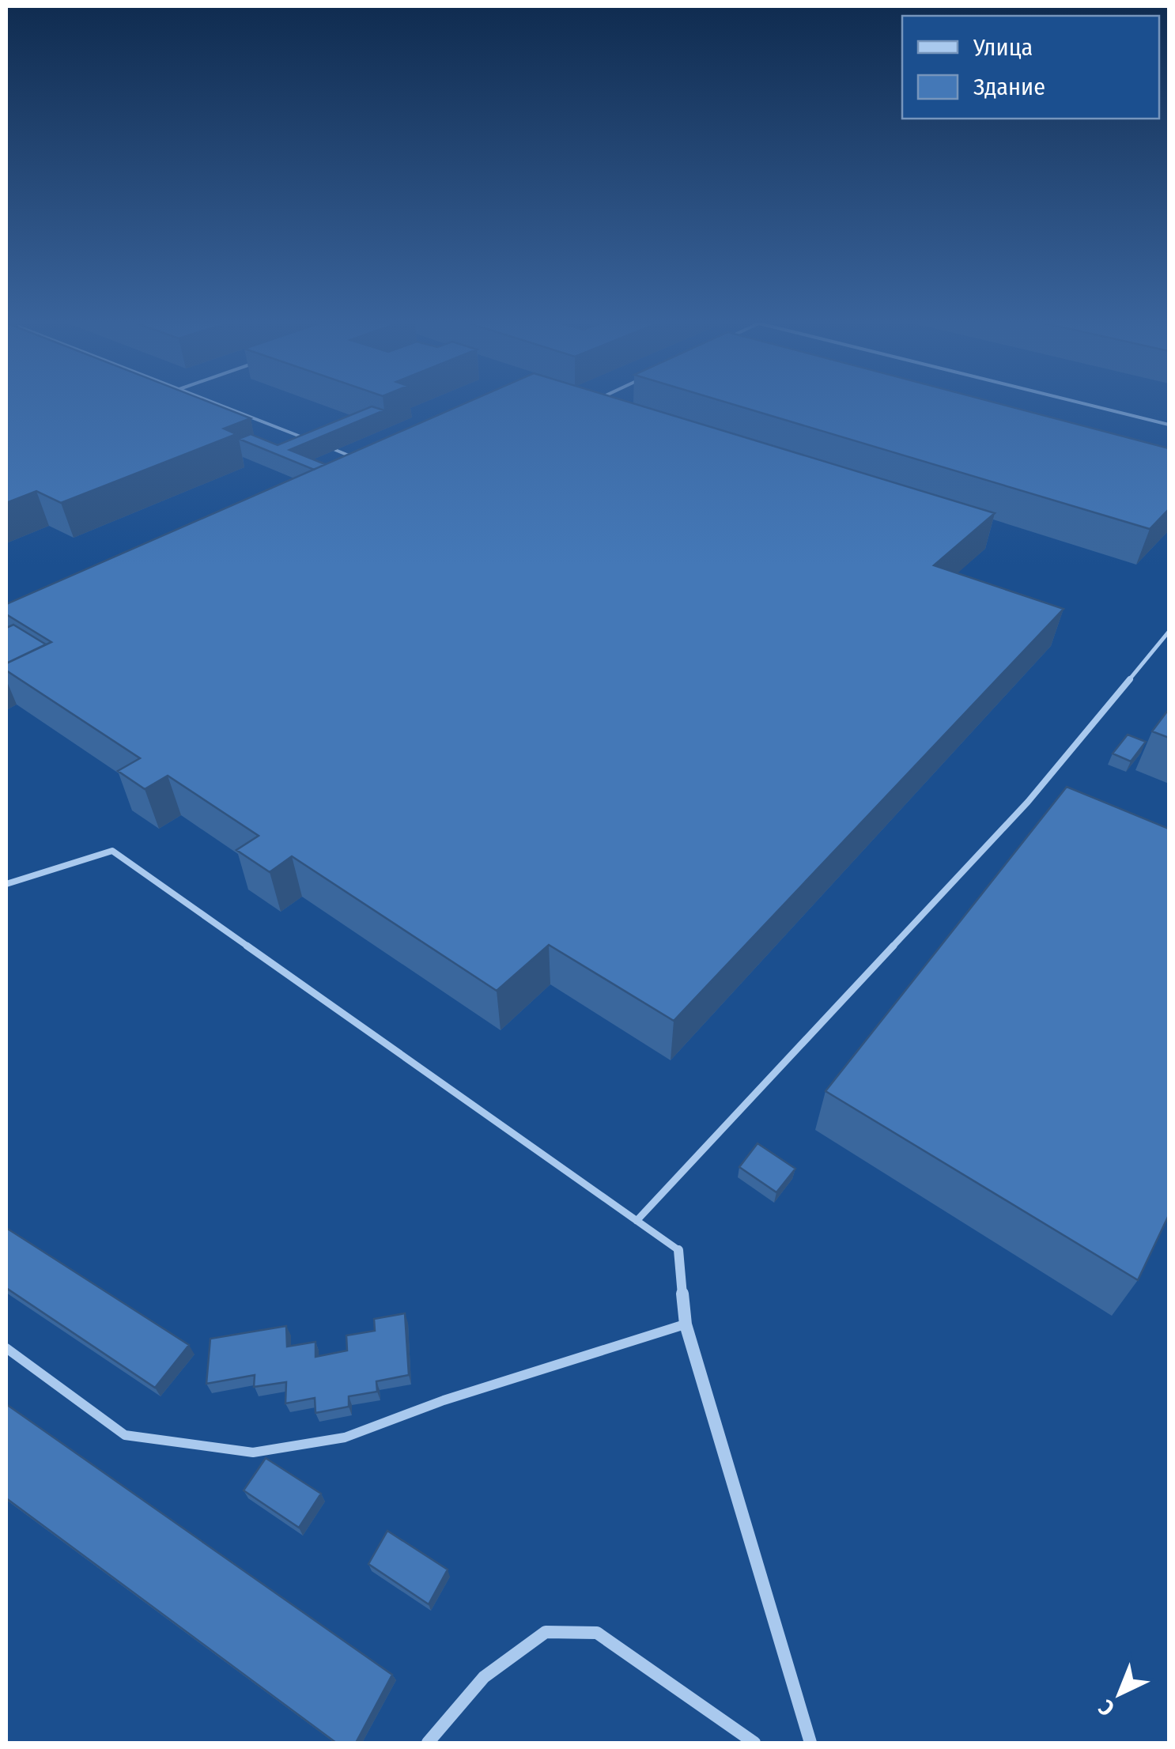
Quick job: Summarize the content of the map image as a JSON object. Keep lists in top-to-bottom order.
{
  "legend": ["Улица", "Здание"],
  "north": "bottom left"
}
